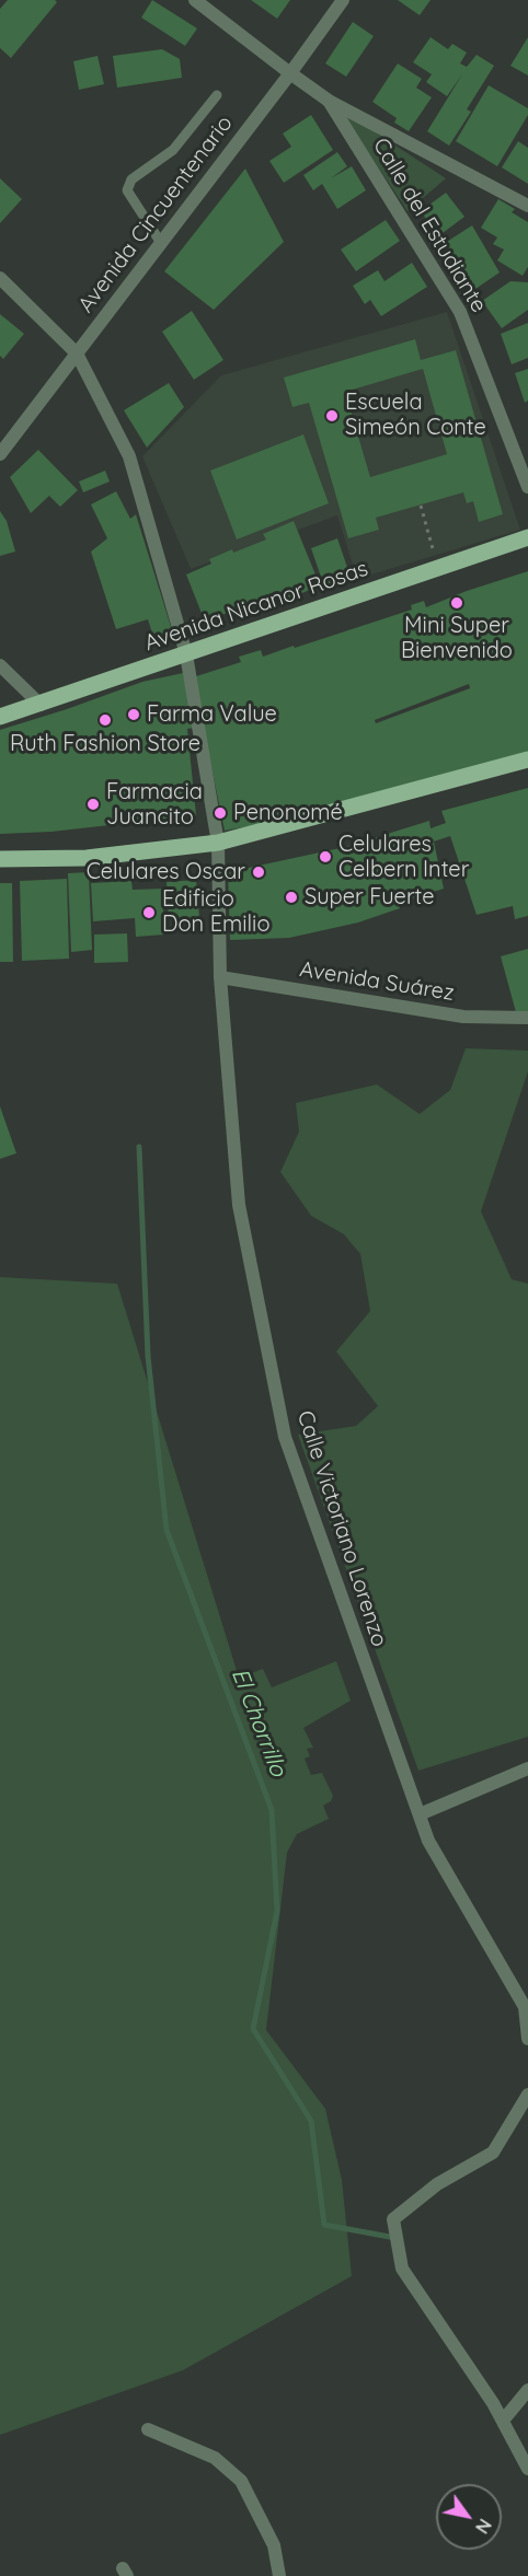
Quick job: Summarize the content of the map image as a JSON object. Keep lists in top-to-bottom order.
{
  "streets": {
    "main road": ["Avenida Nicanor Rosas"],
    "street": [
      "Avenida Cincuentenario",
      "Calle del Estudiante",
      "Avenida Suárez",
      "Calle Victoriano Lorenzo"
    ]
  },
  "crossings": [
    ["Avenida Cincuentenario", "Calle Victoriano Lorenzo"],
    ["Avenida Nicanor Rosas", "Calle Victoriano Lorenzo"],
    ["Avenida Suárez", "Calle Victoriano Lorenzo"]
  ],
  "water": ["El Chorrillo"],
  "places": [
    "Escuela Simeón Conte",
    "Mini Super Bienvenido",
    "Farma Value",
    "Ruth Fashion Store",
    "Farmacia Juancito",
    "Penonomé",
    "Celulares Celbern Inter",
    "Celulares Oscar",
    "Super Fuerte",
    "Edificio Don Emilio"
  ],
  "north": "bottom right"
}
